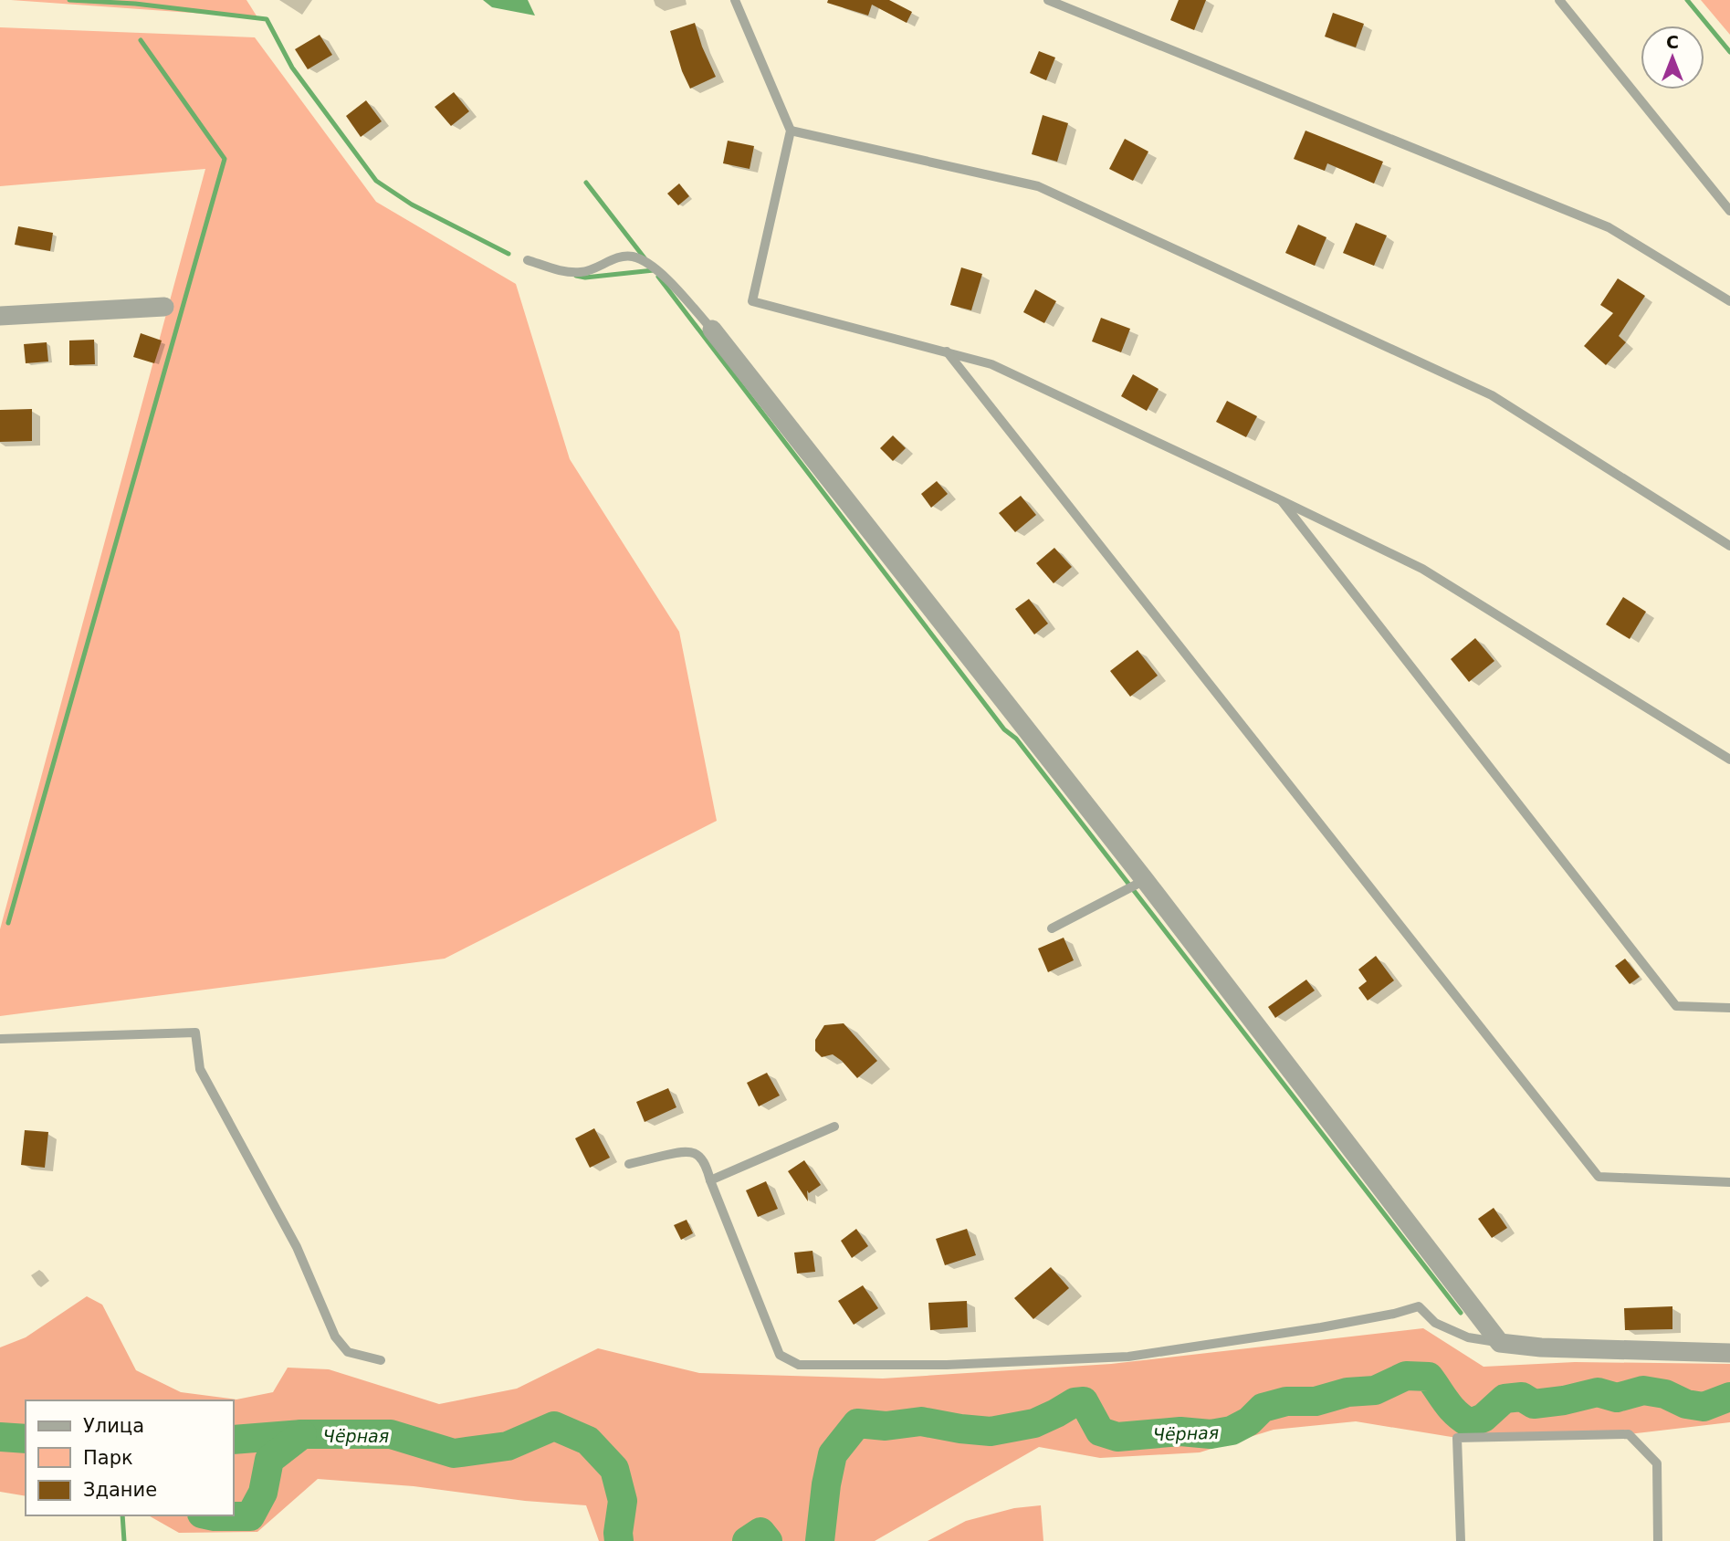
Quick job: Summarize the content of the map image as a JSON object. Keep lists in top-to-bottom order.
{
  "water": ["Чёрная"],
  "legend": ["Улица", "Парк", "Здание"],
  "north": "top"
}
